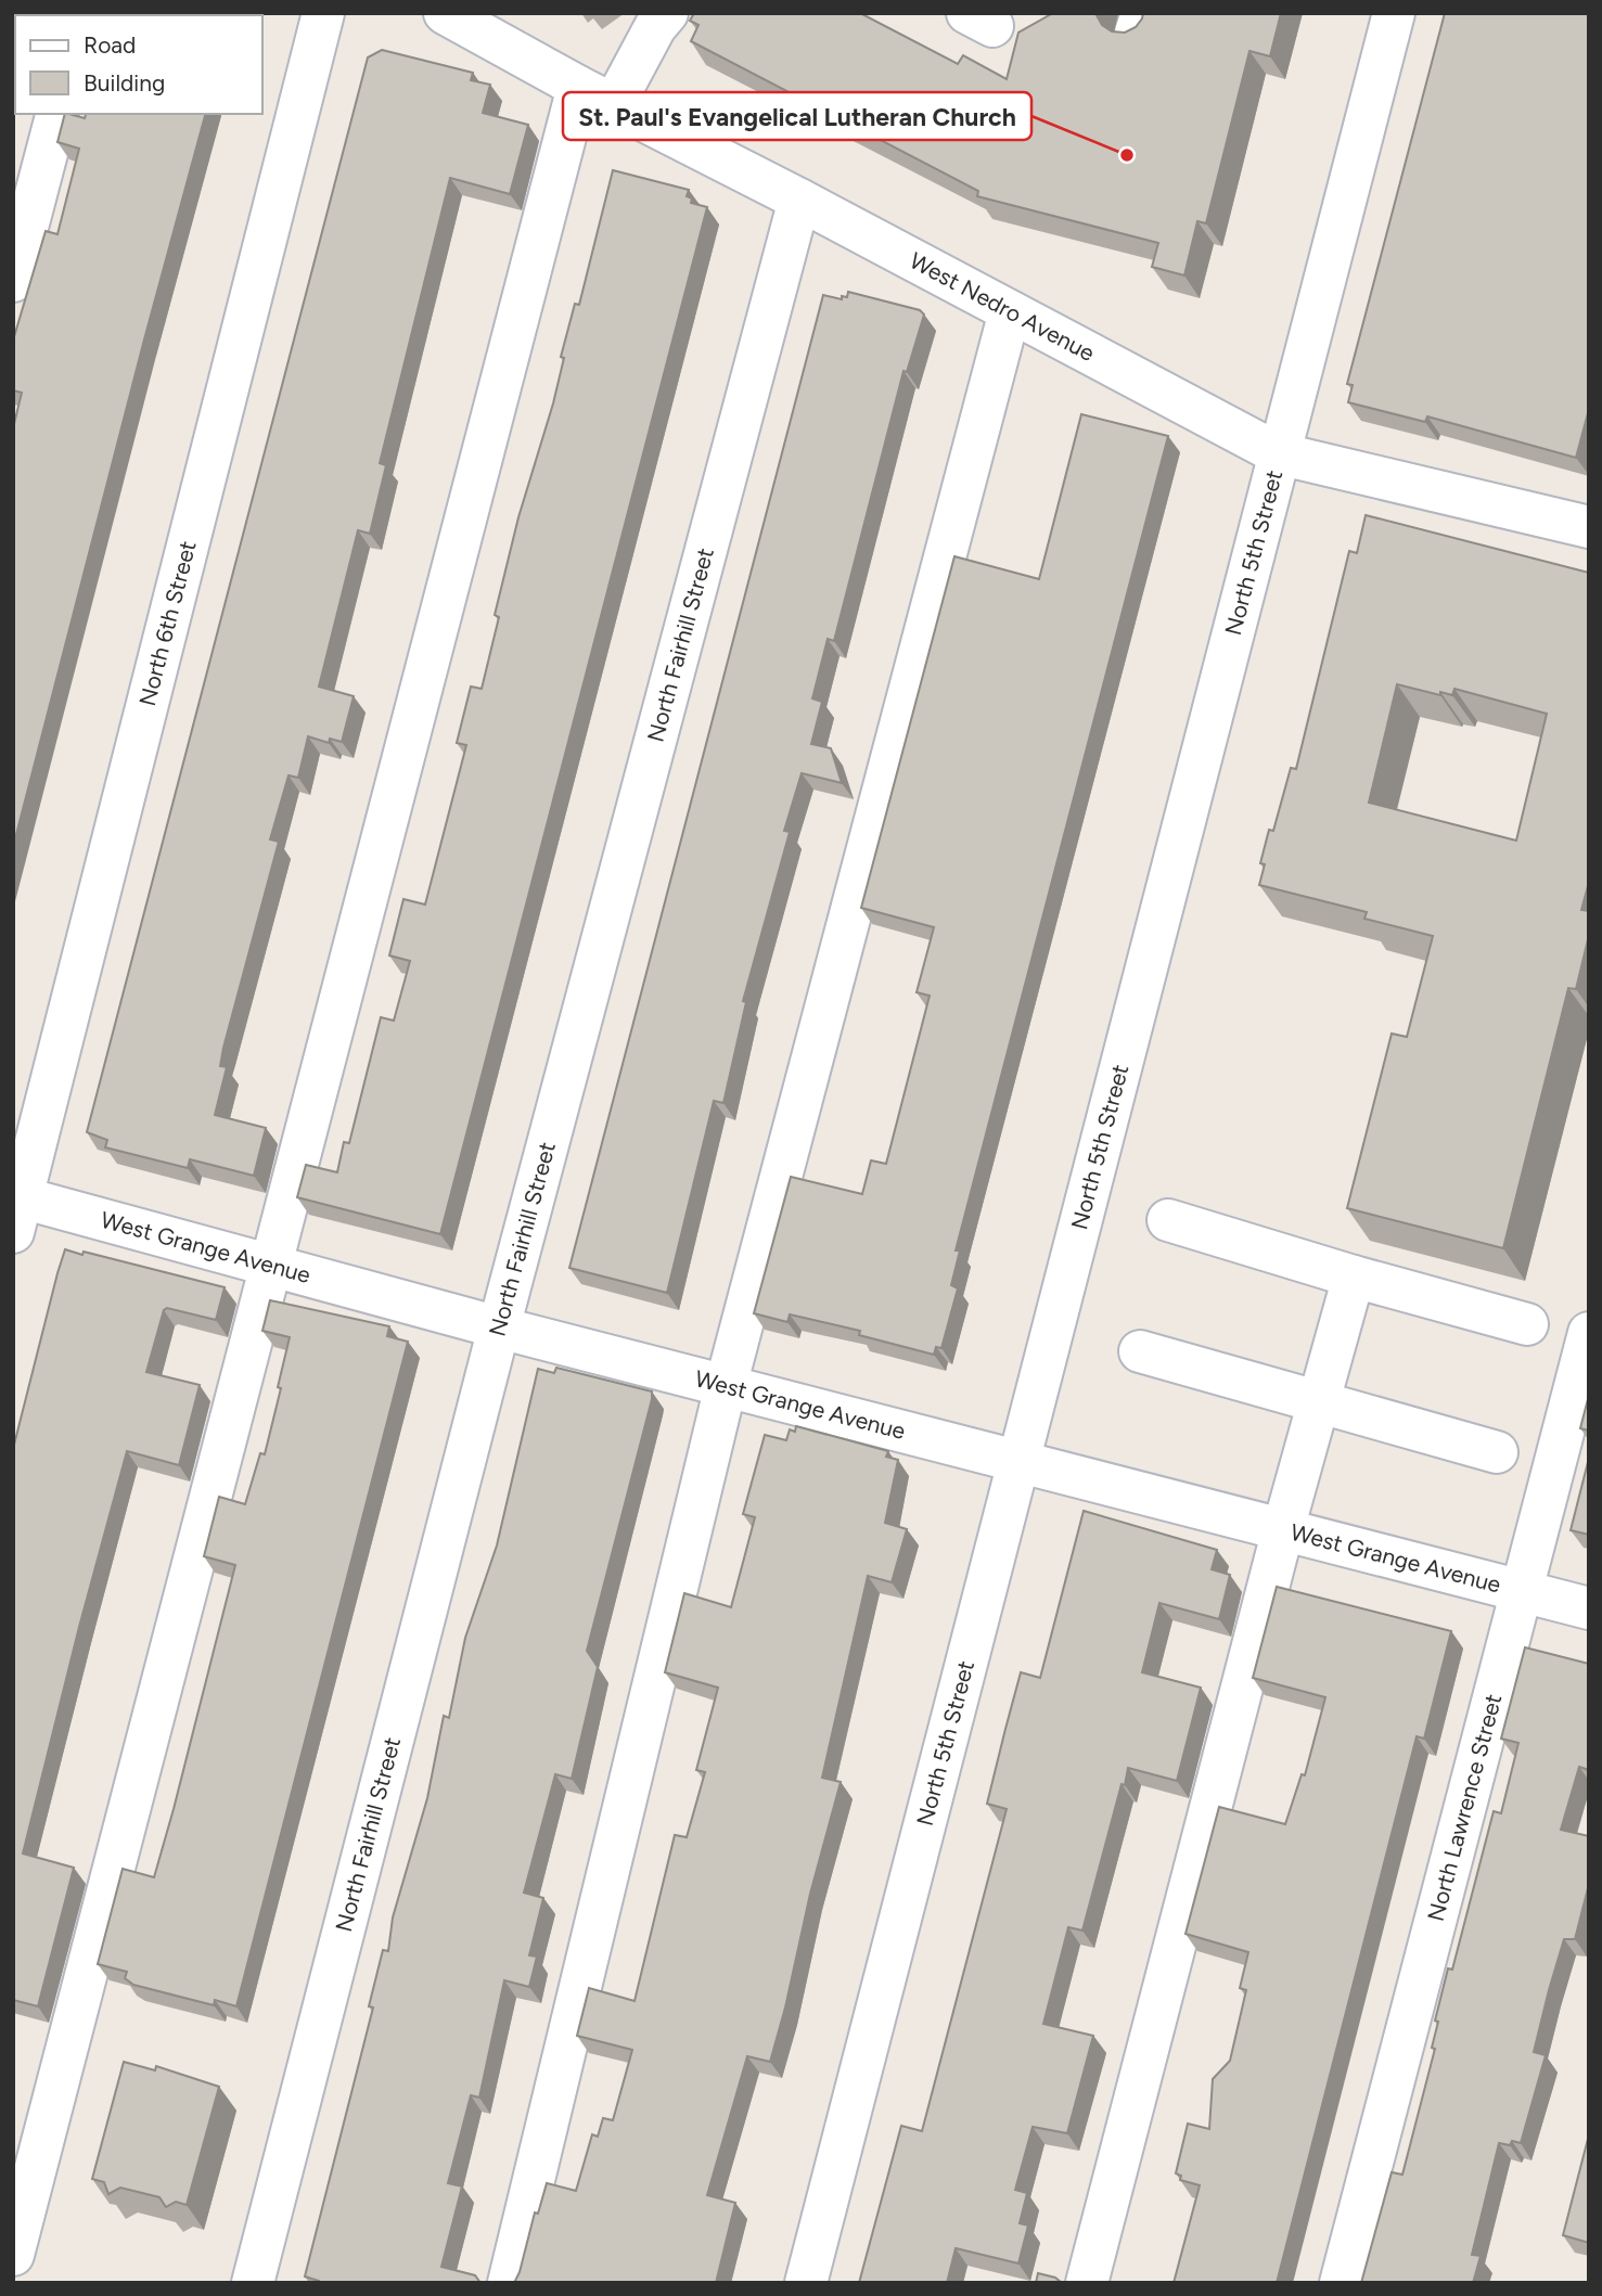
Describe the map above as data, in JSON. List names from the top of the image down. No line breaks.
{"streets":{"street":["West Nedro Avenue","North 5th Street","North 6th Street","North Fairhill Street","West Grange Avenue","North Lawrence Street"]},"crossings":[["West Nedro Avenue","North 5th Street"],["West Nedro Avenue","North Fairhill Street"],["North 5th Street","West Grange Avenue"],["North 6th Street","West Grange Avenue"],["North Fairhill Street","West Grange Avenue"],["West Grange Avenue","North Lawrence Street"]],"places":["St. Paul's Evangelical Lutheran Church"],"legend":["Road","Building"]}
